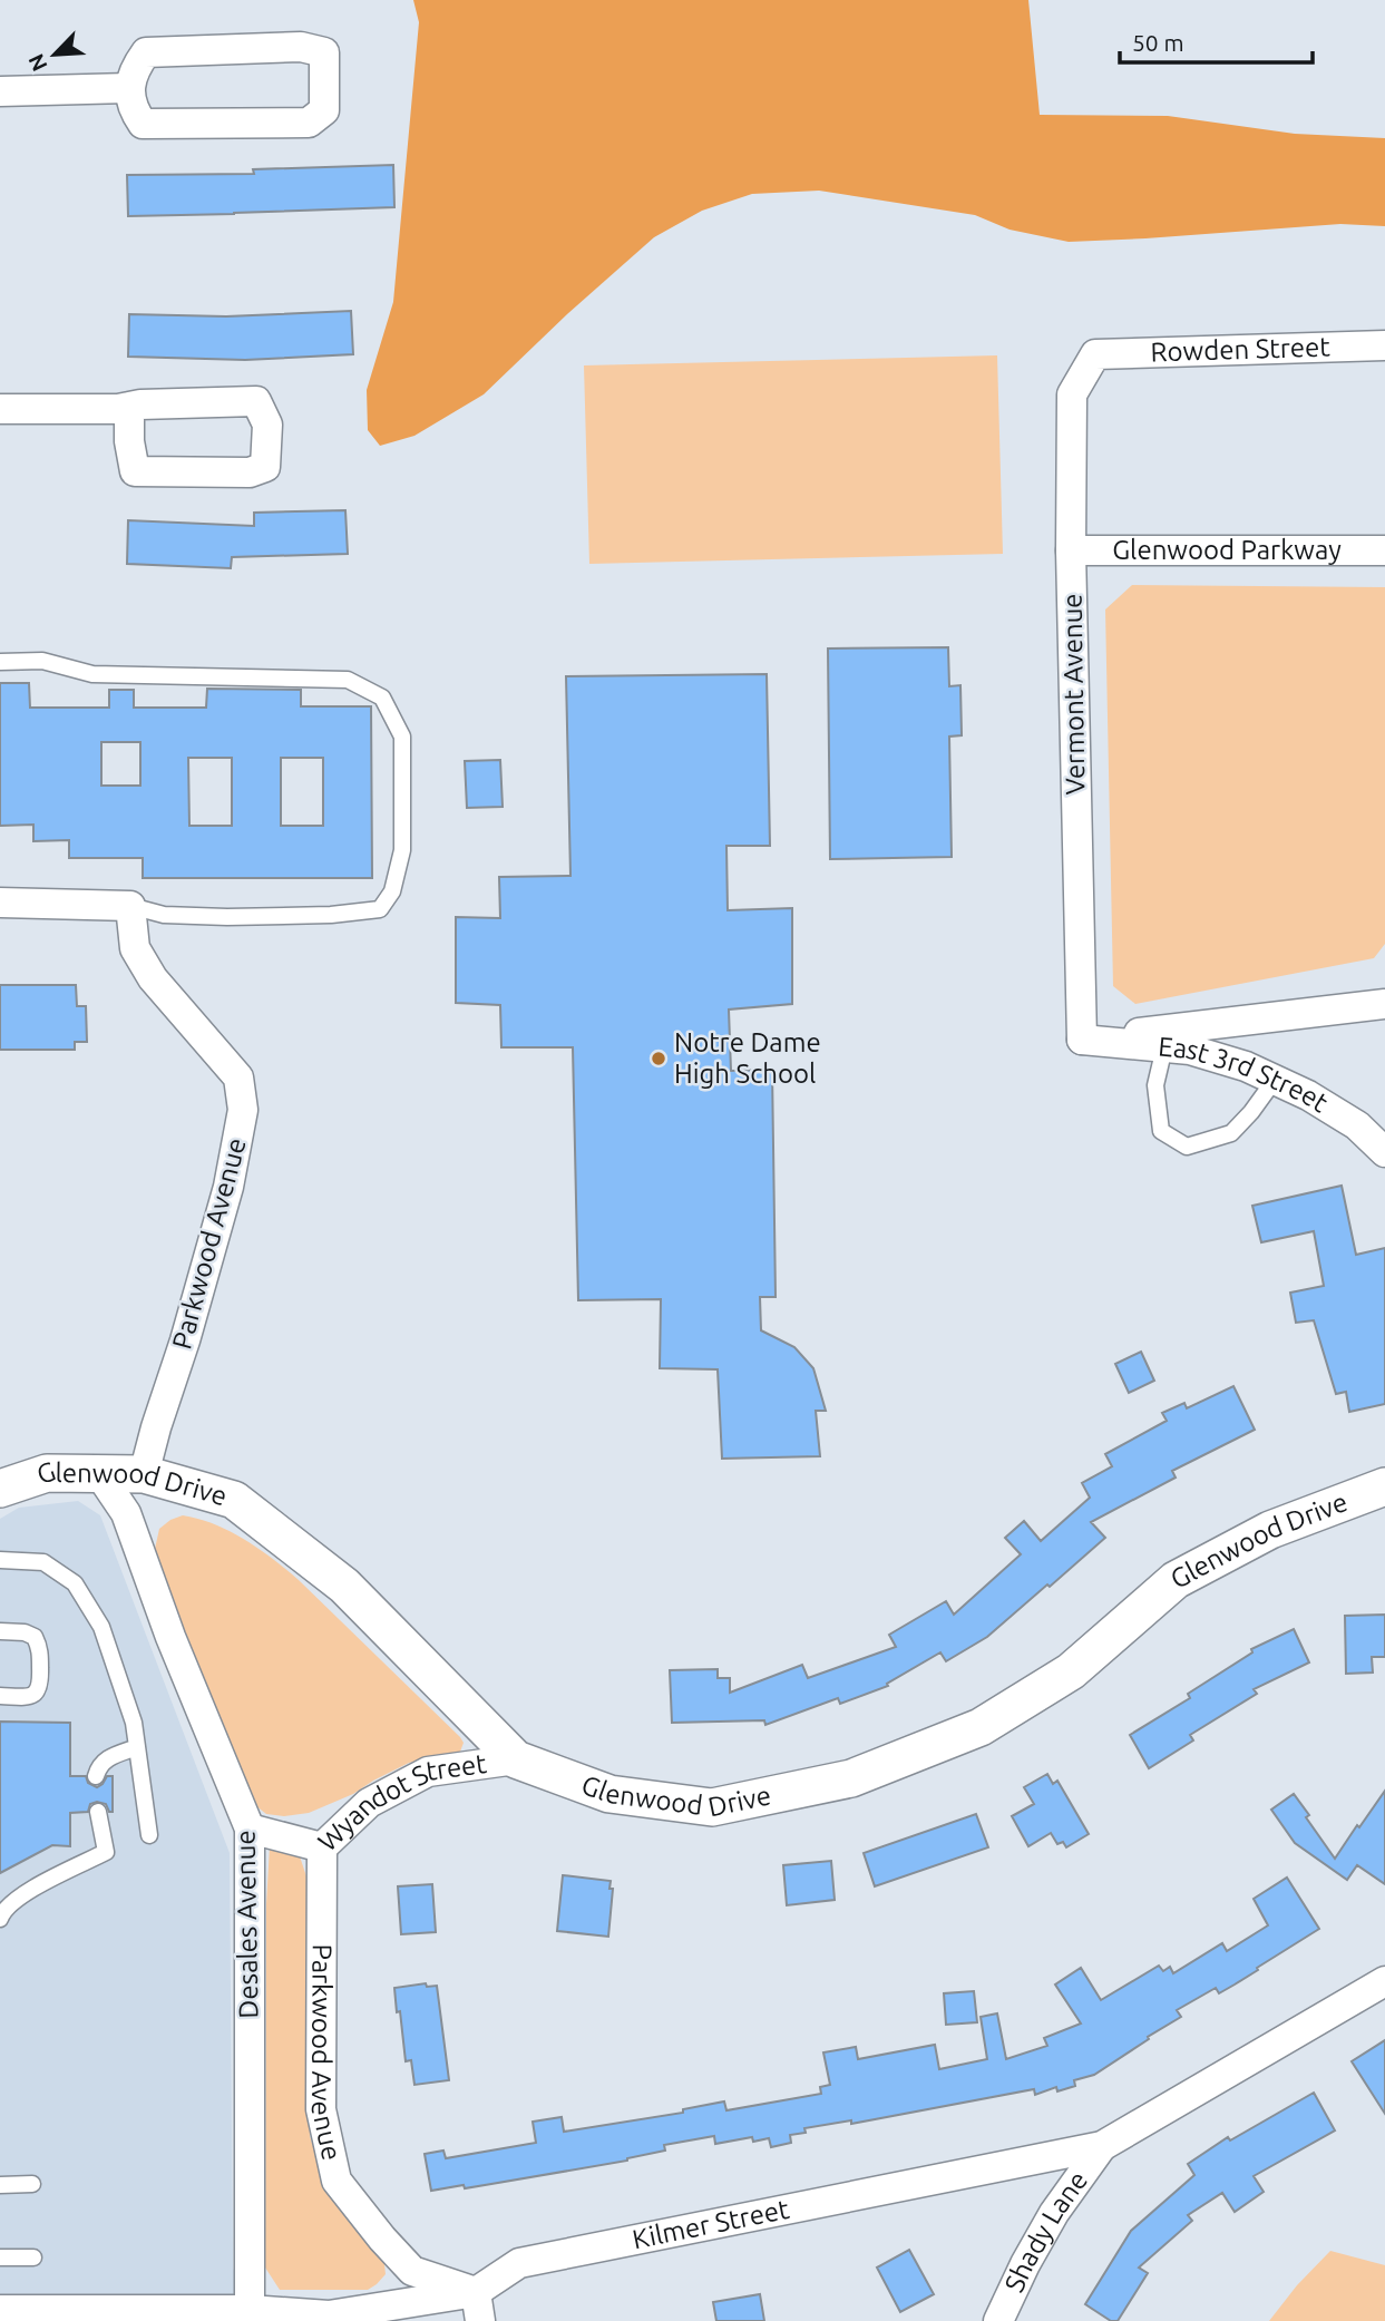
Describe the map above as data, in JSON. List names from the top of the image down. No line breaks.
{"streets":{"street":["Rowden Street","Glenwood Parkway","Vermont Avenue","East 3rd Street","Parkwood Avenue","Glenwood Drive","Wyandot Street","Desales Avenue","Kilmer Street","Shady Lane"]},"crossings":[["Rowden Street","Vermont Avenue"],["Glenwood Parkway","Vermont Avenue"],["Vermont Avenue","East 3rd Street"],["Parkwood Avenue","Glenwood Drive"],["Parkwood Avenue","Wyandot Street"],["Parkwood Avenue","Kilmer Street"],["Glenwood Drive","Wyandot Street"],["Glenwood Drive","Desales Avenue"],["Wyandot Street","Desales Avenue"],["Desales Avenue","Kilmer Street"],["Kilmer Street","Shady Lane"]],"places":["Notre Dame High School"],"scale_bar":"50 m","north":"bottom left"}
